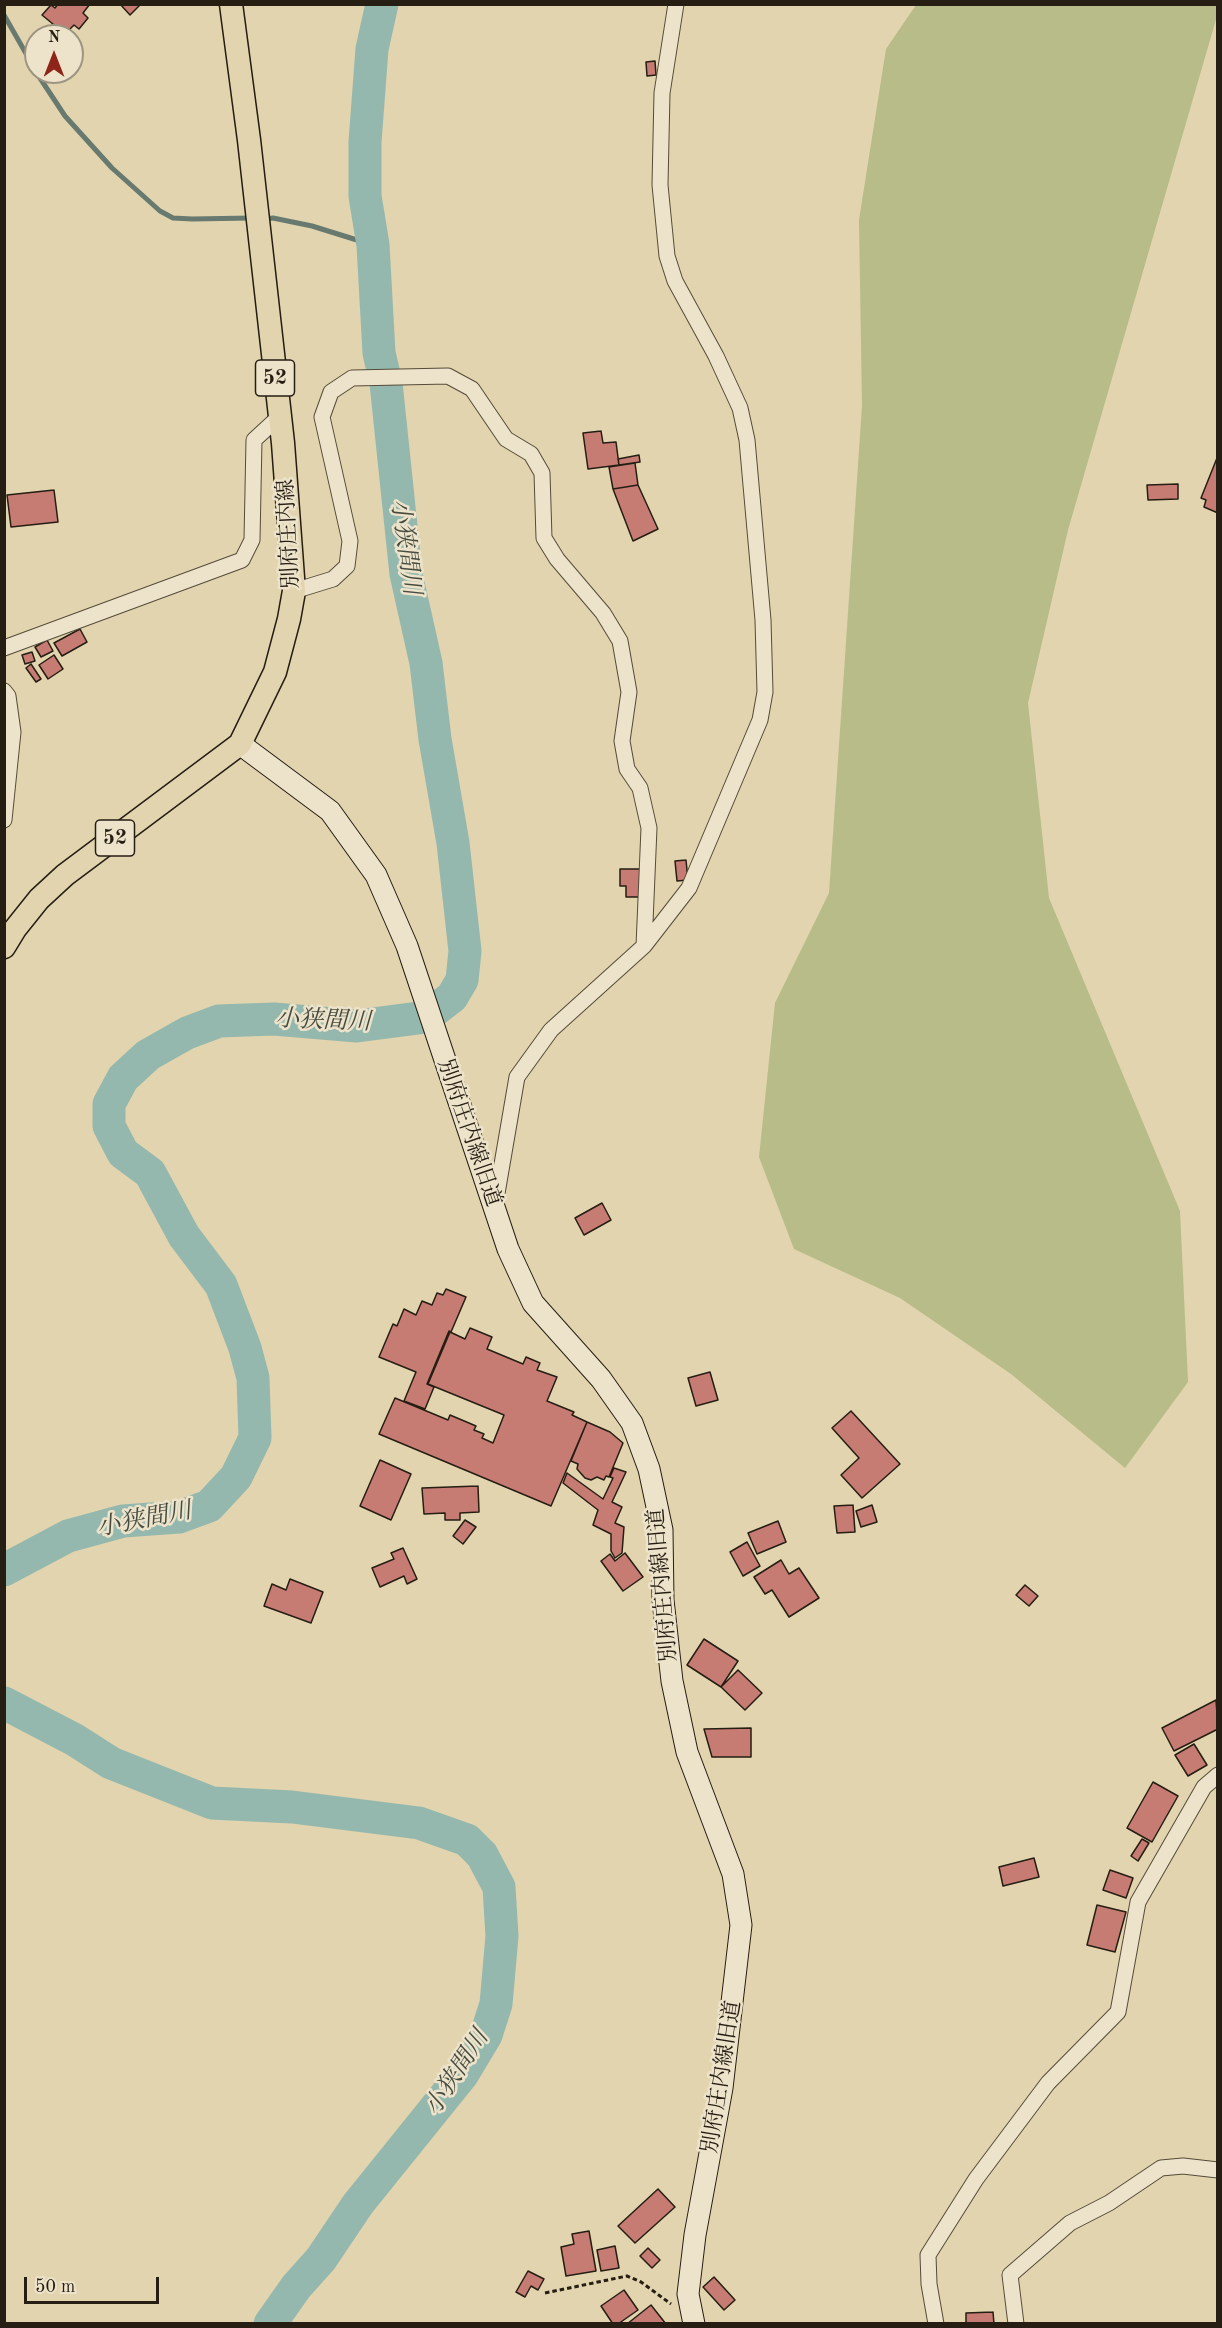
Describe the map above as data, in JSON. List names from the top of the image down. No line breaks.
{"streets":{"main road":["52","別府庄内線"],"street":["別府庄内線旧道"]},"crossings":[["別府庄内線","別府庄内線旧道"]],"water":["小狭間川"],"scale_bar":"50 m","north":"top"}
